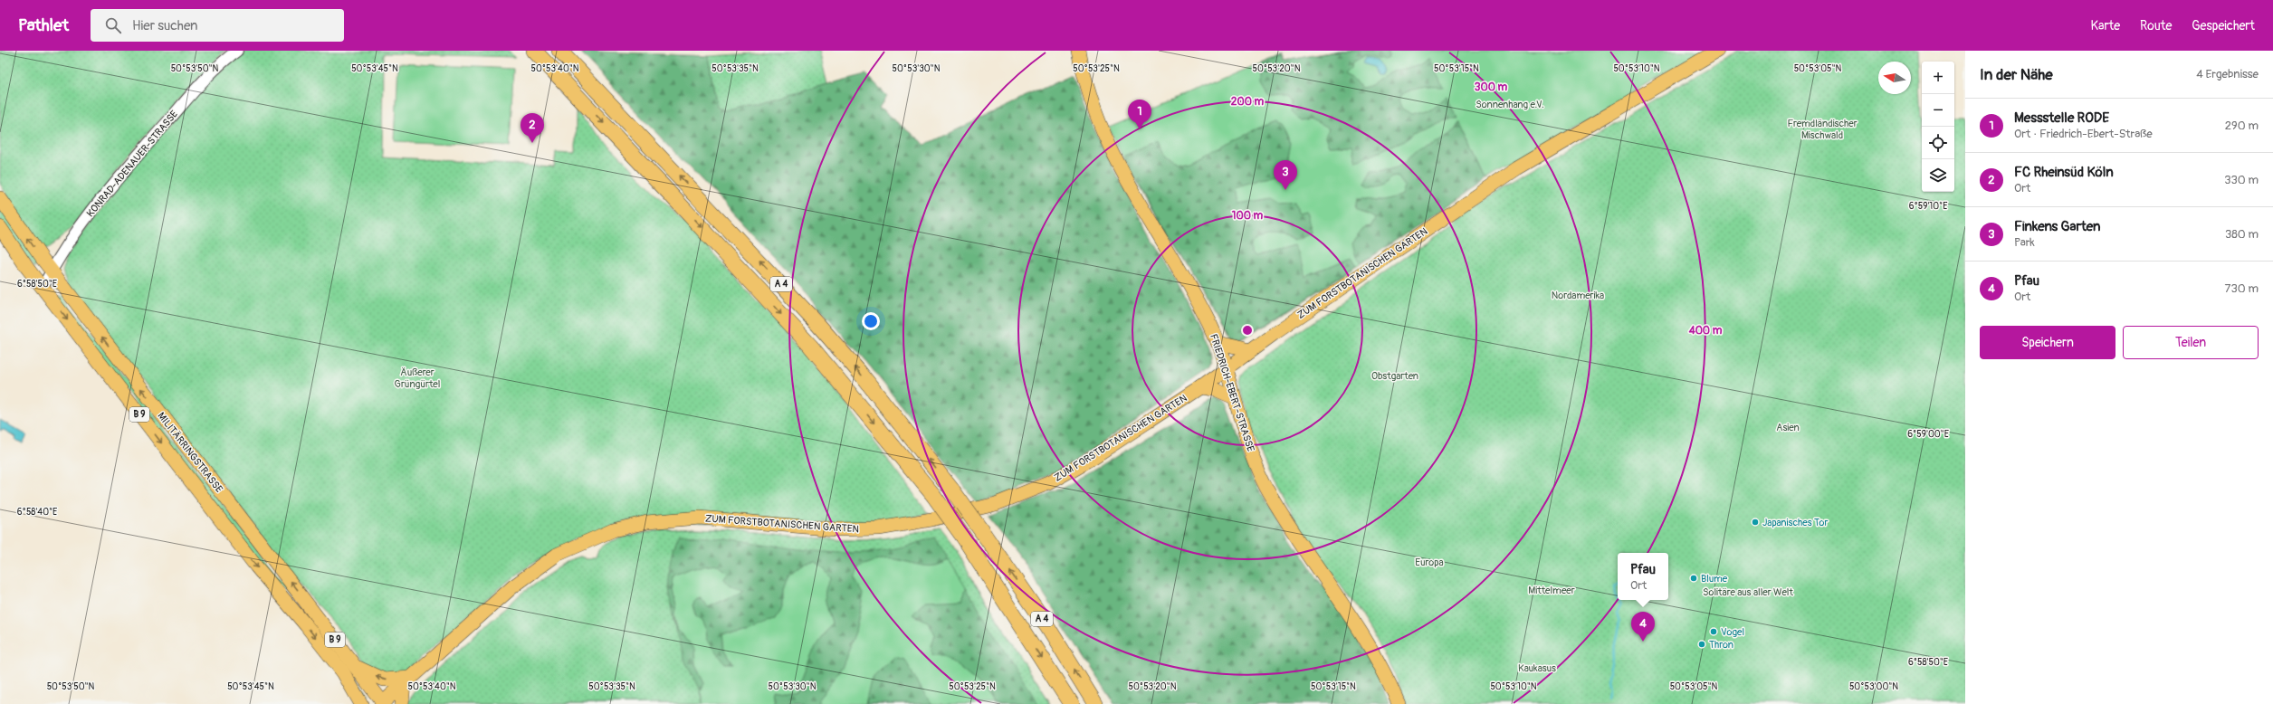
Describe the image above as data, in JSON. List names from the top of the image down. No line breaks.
{"streets":{"highway":["A 4"],"main road":["ZUM FORSTBOTANISCHEN GARTEN","FRIEDRICH-EBERT-STRASSE","B 9","MILITÄRRINGSTRASSE"],"street":["KONRAD-ADENAUER-STRASSE"]},"crossings":[["KONRAD-ADENAUER-STRASSE","MILITÄRRINGSTRASSE"],["ZUM FORSTBOTANISCHEN GARTEN","FRIEDRICH-EBERT-STRASSE"],["ZUM FORSTBOTANISCHEN GARTEN","B 9"],["ZUM FORSTBOTANISCHEN GARTEN","MILITÄRRINGSTRASSE"],["B 9","MILITÄRRINGSTRASSE"]],"parks":["Sonnenhang e.V.","Fremdländischer Mischwald","Nordamerika","Äußerer Grüngürtel","Obstgarten","Asien","Europa","Mittelmeer","Solitäre aus aller Welt","Kaukasus"],"places":["Japanisches Tor","Blume","Vogel","Thron"],"north":"left","page":{"header":"Pathlet","search":"Hier suchen","nav":["Karte","Route","Gespeichert"],"heading":["In der Nähe","4 Ergebnisse"],"map_buttons":["+","−"],"list":[{"mark":"1","name":"Messstelle RODE","note":"Ort · Friedrich-Ebert-Straße","value":"290 m"},{"mark":"2","name":"FC Rheinsüd Köln","note":"Ort","value":"330 m"},{"mark":"3","name":"Finkens Garten","note":"Park","value":"380 m"},{"mark":"4","name":"Pfau","note":"Ort","value":"730 m"}],"pins":["1","2","3","4"],"buttons":["Speichern","Teilen"],"popup":["Pfau","Ort"]},"coordinates":["50°53'50\"N","50°53'45\"N","50°53'40\"N","50°53'35\"N","50°53'30\"N","50°53'25\"N","50°53'20\"N","50°53'15\"N","50°53'10\"N","50°53'05\"N","6°59'10\"E","6°58'50\"E","6°59'00\"E","6°58'40\"E","50°53'00\"N"],"rings":["300 m","200 m","100 m","400 m"]}
